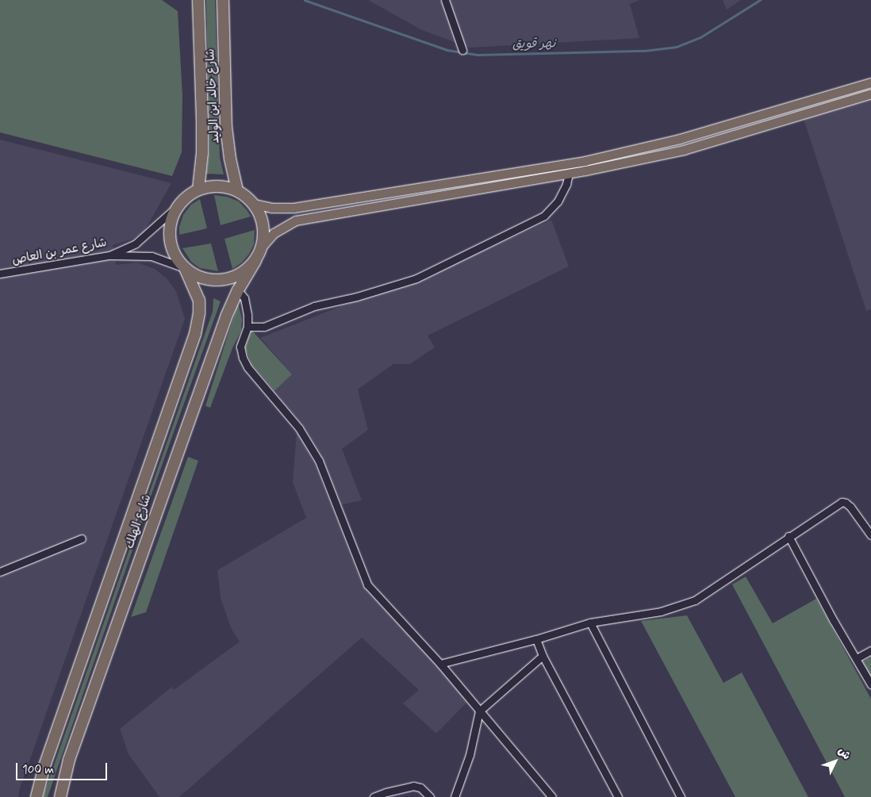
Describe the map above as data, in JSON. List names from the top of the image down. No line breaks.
{"streets":{"highway":["شارع خالد ابن الوليد","شارع الهلك"],"street":["شارع عمر بن العاص"]},"crossings":[["شارع خالد ابن الوليد","شارع عمر بن العاص"],["شارع خالد ابن الوليد","شارع الهلك"],["شارع عمر بن العاص","شارع الهلك"]],"water":["نهر قويق"],"scale_bar":"100 m","north":"top right"}
